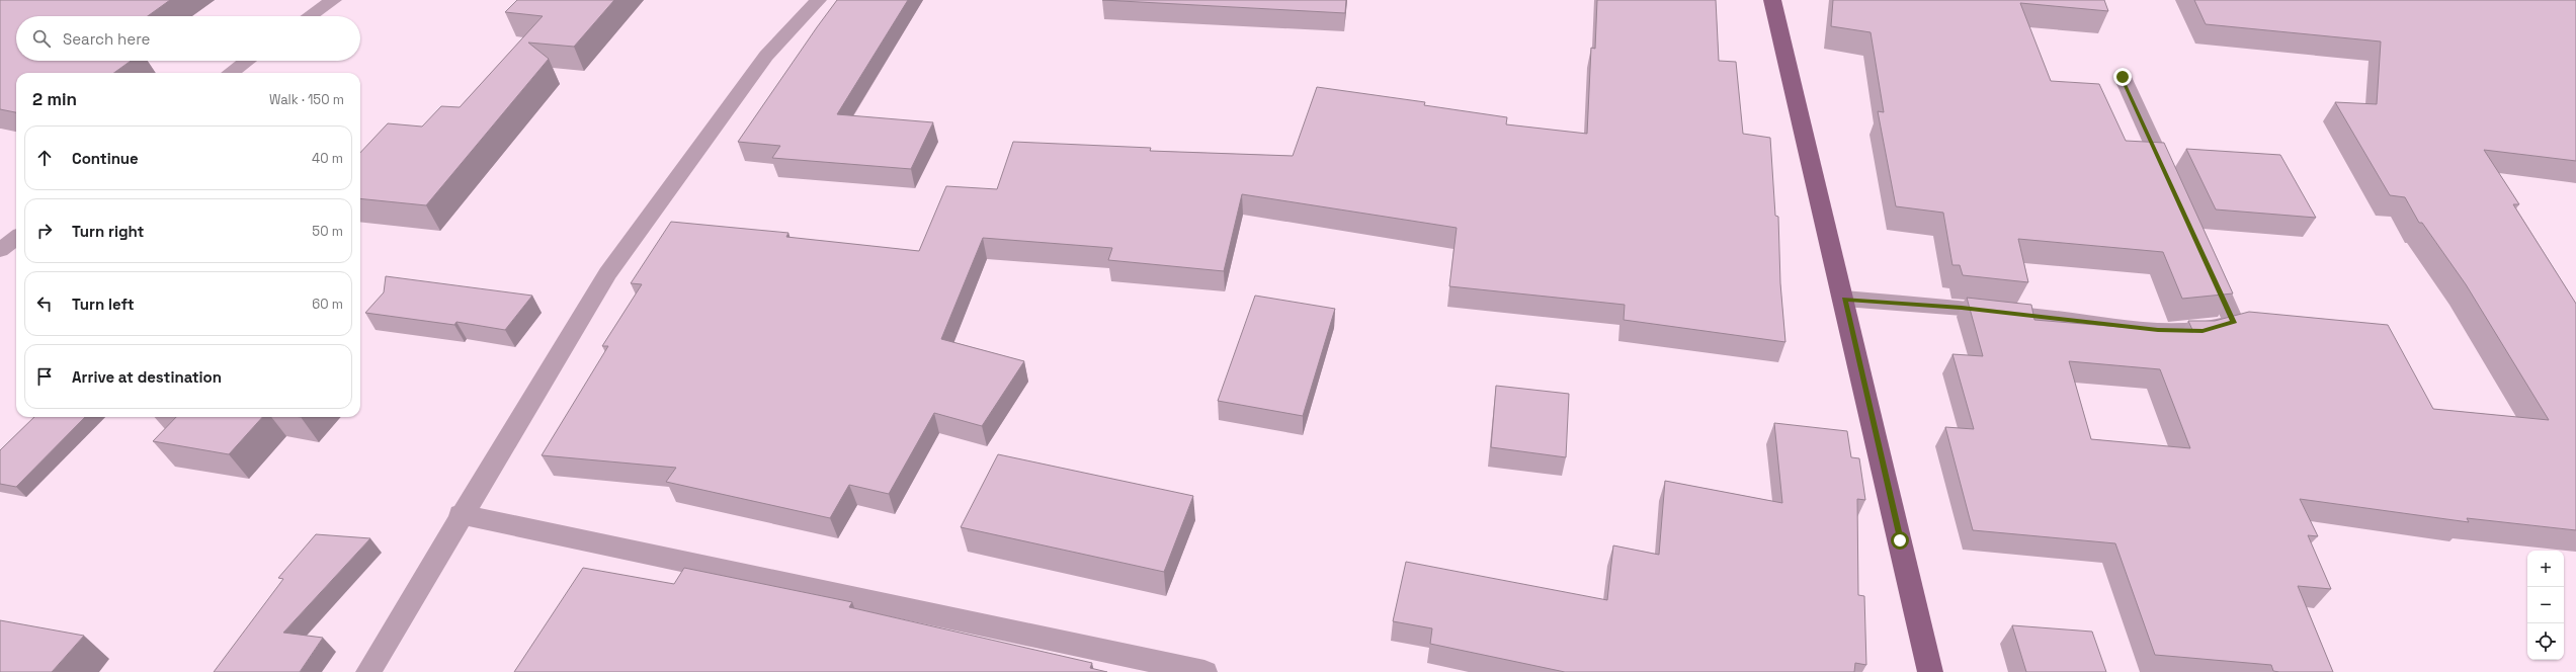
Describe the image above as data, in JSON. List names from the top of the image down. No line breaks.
{"page":{"search":"Search here","heading":["2 min","Walk · 150 m"],"list":[["Continue","40 m"],["Turn right","50 m"],["Turn left","60 m"],"Arrive at destination"],"map_buttons":["+","−"]}}
